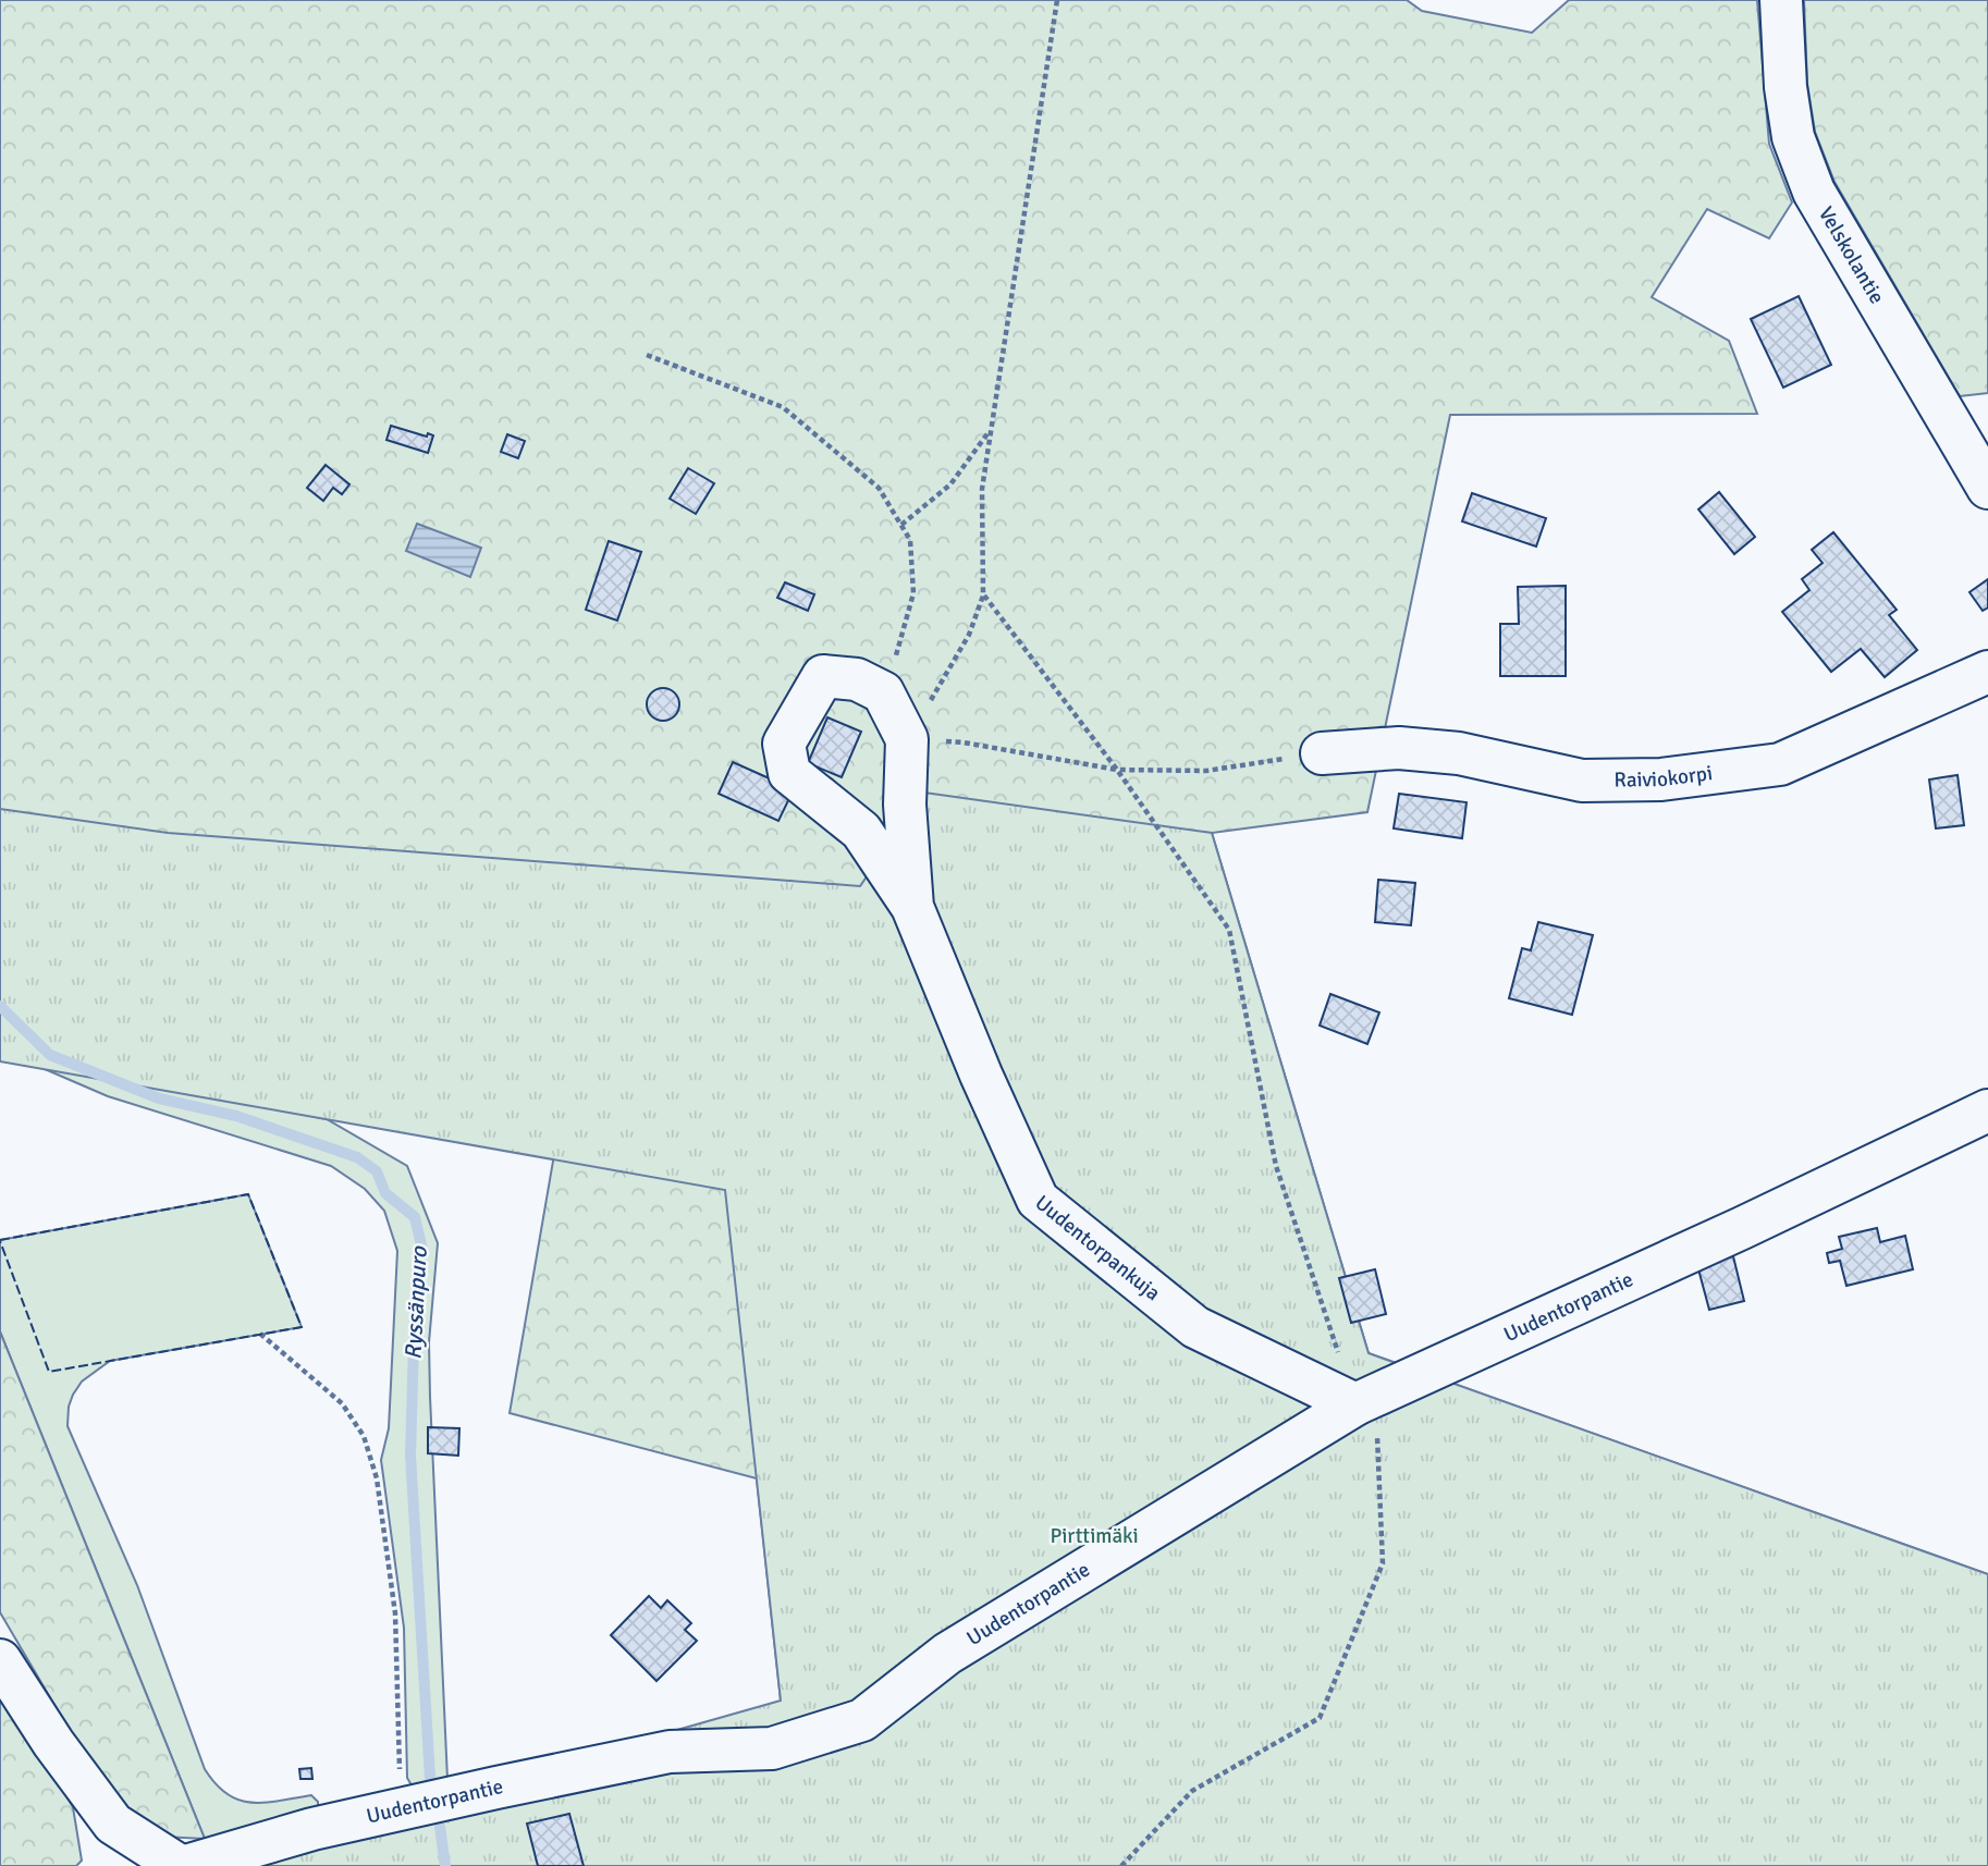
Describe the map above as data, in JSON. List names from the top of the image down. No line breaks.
{"streets":{"street":["Velskolantie","Raiviokorpi","Uudentorpankuja","Uudentorpantie"]},"crossings":[["Uudentorpankuja","Uudentorpantie"]],"water":["Ryssänpuro"],"parks":["Pirttimäki"]}
